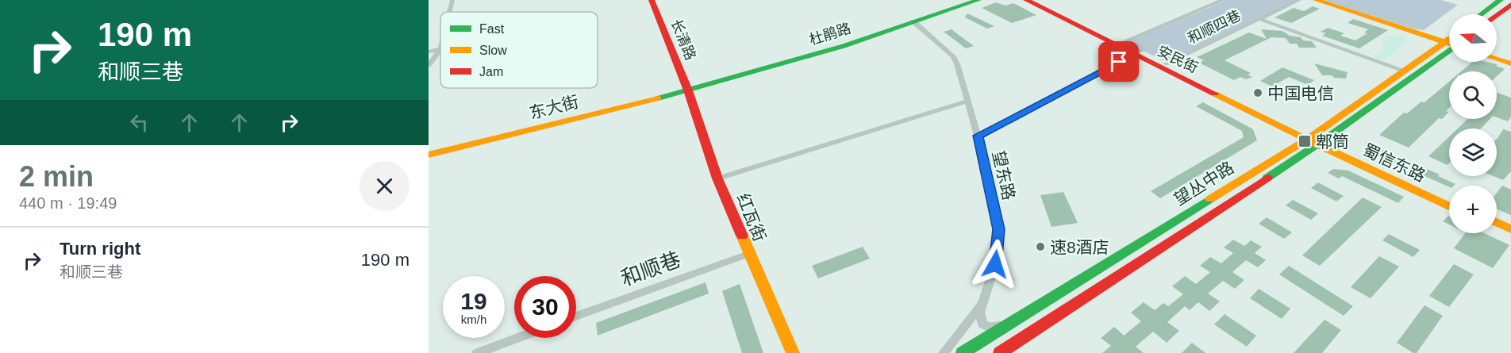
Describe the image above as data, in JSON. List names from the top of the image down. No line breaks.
{"streets":{"main road":["杜鹃路","长清路","安民街","东大街","蜀信东路","望丛中路","红瓦街"],"street":["和顺四巷","望东路","和顺巷"]},"crossings":[["和顺四巷","安民街"],["杜鹃路","长清路"],["杜鹃路","东大街"],["杜鹃路","望东路"],["杜鹃路","红瓦街"],["长清路","东大街"],["长清路","红瓦街"],["安民街","蜀信东路"],["安民街","望丛中路"],["东大街","红瓦街"],["蜀信东路","望丛中路"],["望东路","望丛中路"],["红瓦街","和顺巷"]],"places":{"other":["中国电信","速8酒店"],"transit":["郫筒"]},"legend":["Fast","Slow","Jam"],"north":"left","page":{"turn":["190 m","和顺三巷"],"map_buttons":"+","heading":["2 min","440 m · 19:49"],"list":[{"name":"Turn right","note":"和顺三巷","value":"190 m"}],"speed":"19 km/h","limit":"30"}}
